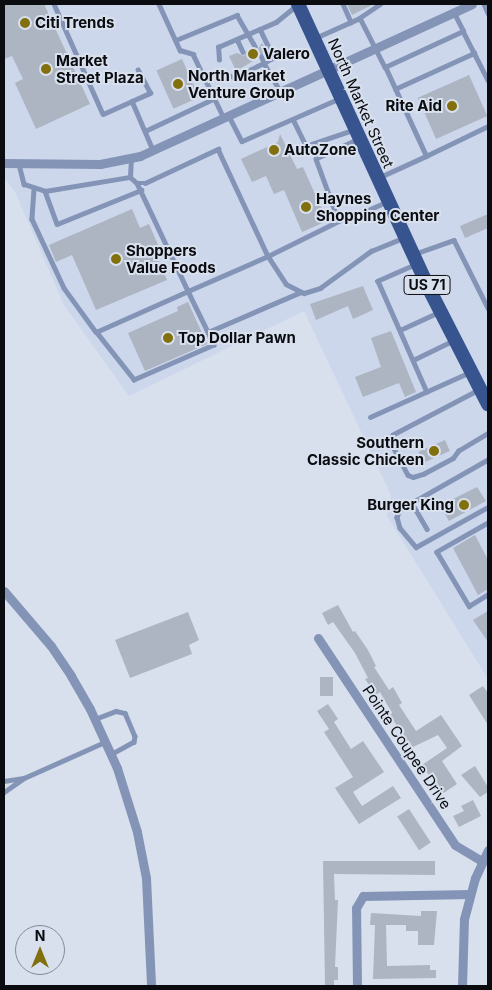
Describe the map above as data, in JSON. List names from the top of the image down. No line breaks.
{"streets":{"main road":["North Market Street","US 71"],"street":["Pointe Coupee Drive"]},"places":["Citi Trends","Valero","Market Street Plaza","North Market Venture Group","Rite Aid","AutoZone","Haynes Shopping Center","Shoppers Value Foods","Top Dollar Pawn","Southern Classic Chicken","Burger King"],"north":"top"}
